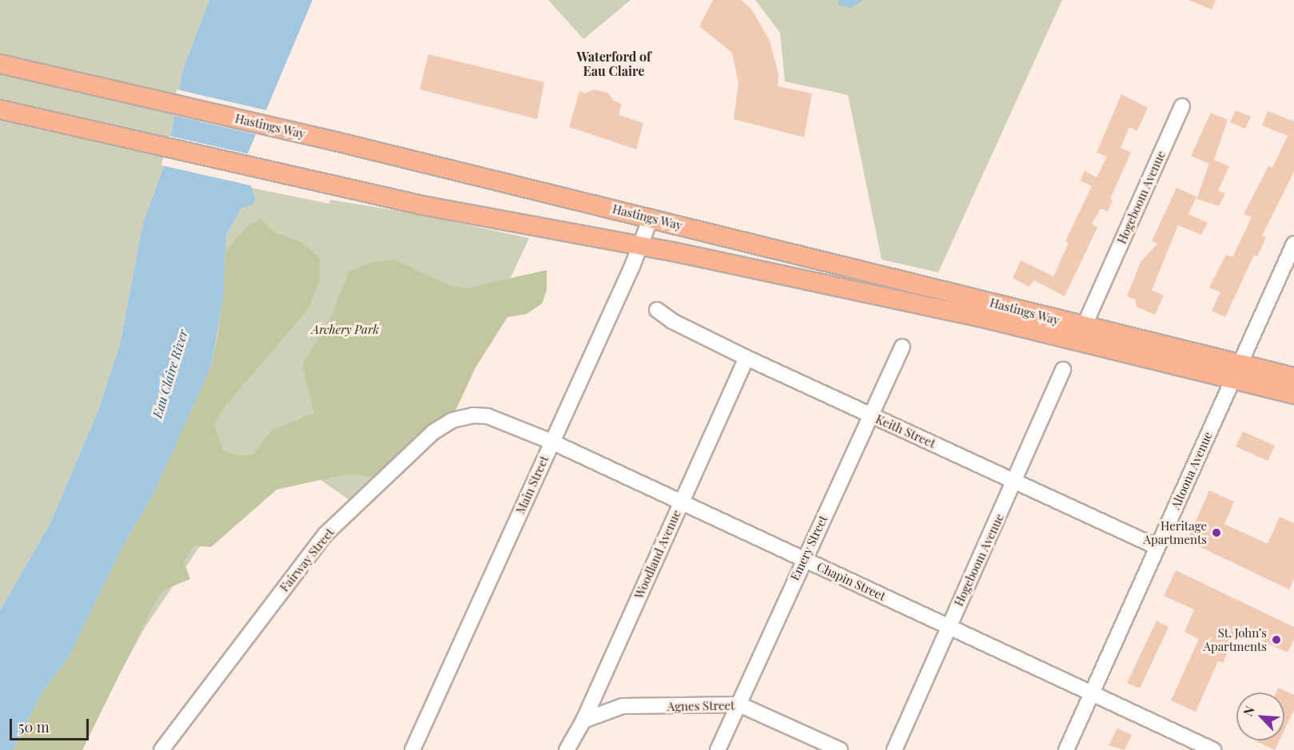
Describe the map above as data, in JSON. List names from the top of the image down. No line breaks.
{"streets":{"main road":["Hastings Way"],"street":["Hogeboom Avenue","Keith Street","Altoona Avenue","Main Street","Emery Street","Woodland Avenue","Fairway Street","Chapin Street","Agnes Street"]},"crossings":[["Hastings Way","Hogeboom Avenue"],["Hastings Way","Altoona Avenue"],["Hastings Way","Main Street"],["Hogeboom Avenue","Keith Street"],["Hogeboom Avenue","Chapin Street"],["Keith Street","Altoona Avenue"],["Keith Street","Emery Street"],["Keith Street","Woodland Avenue"],["Altoona Avenue","Chapin Street"],["Main Street","Chapin Street"],["Emery Street","Chapin Street"],["Emery Street","Agnes Street"],["Woodland Avenue","Chapin Street"],["Woodland Avenue","Agnes Street"],["Fairway Street","Chapin Street"]],"districts":["Waterford of Eau Claire"],"water":["Eau Claire River"],"parks":["Archery Park"],"places":["Heritage Apartments","St. John’s Apartments"],"scale_bar":"50 m","north":"top left"}
